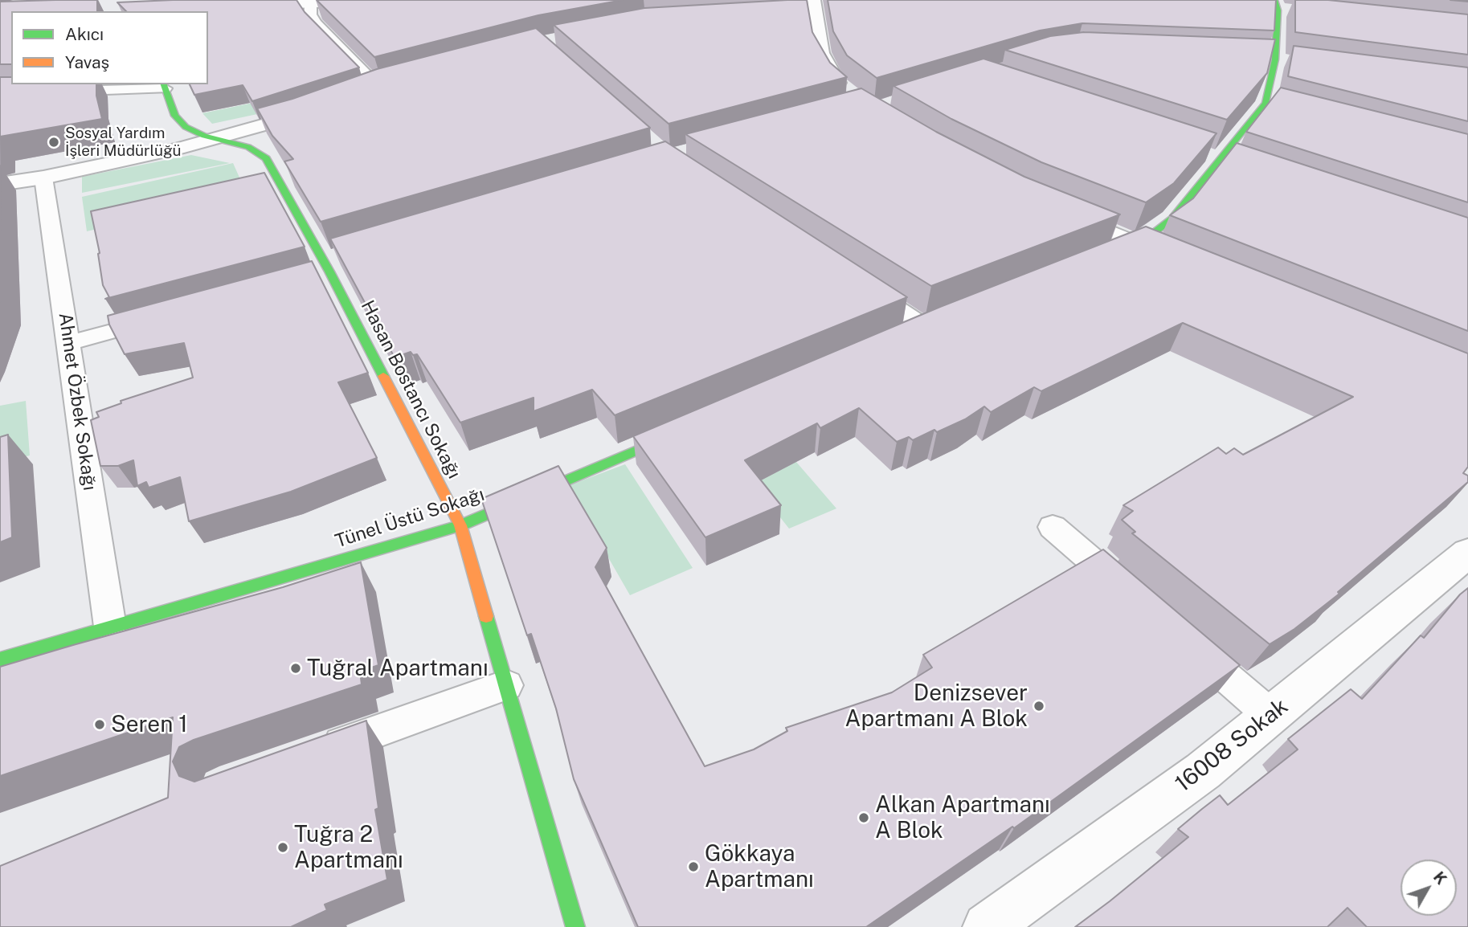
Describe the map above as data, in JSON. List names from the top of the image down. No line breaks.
{"streets":{"street":["Hasan Bostancı Sokağı","Tünel Üstü Sokağı","16008 Sokak"],"lane":["Ahmet Özbek Sokağı"]},"crossings":[["Hasan Bostancı Sokağı","Tünel Üstü Sokağı"],["Ahmet Özbek Sokağı","Tünel Üstü Sokağı"]],"places":["Sosyal Yardım İşleri Müdürlüğü","Tuğral Apartmanı","Denizsever Apartmanı A Blok","Seren 1","Alkan Apartmanı A Blok","Tuğra 2 Apartmanı","Gökkaya Apartmanı"],"legend":["Akıcı","Yavaş"],"north":"top right"}
